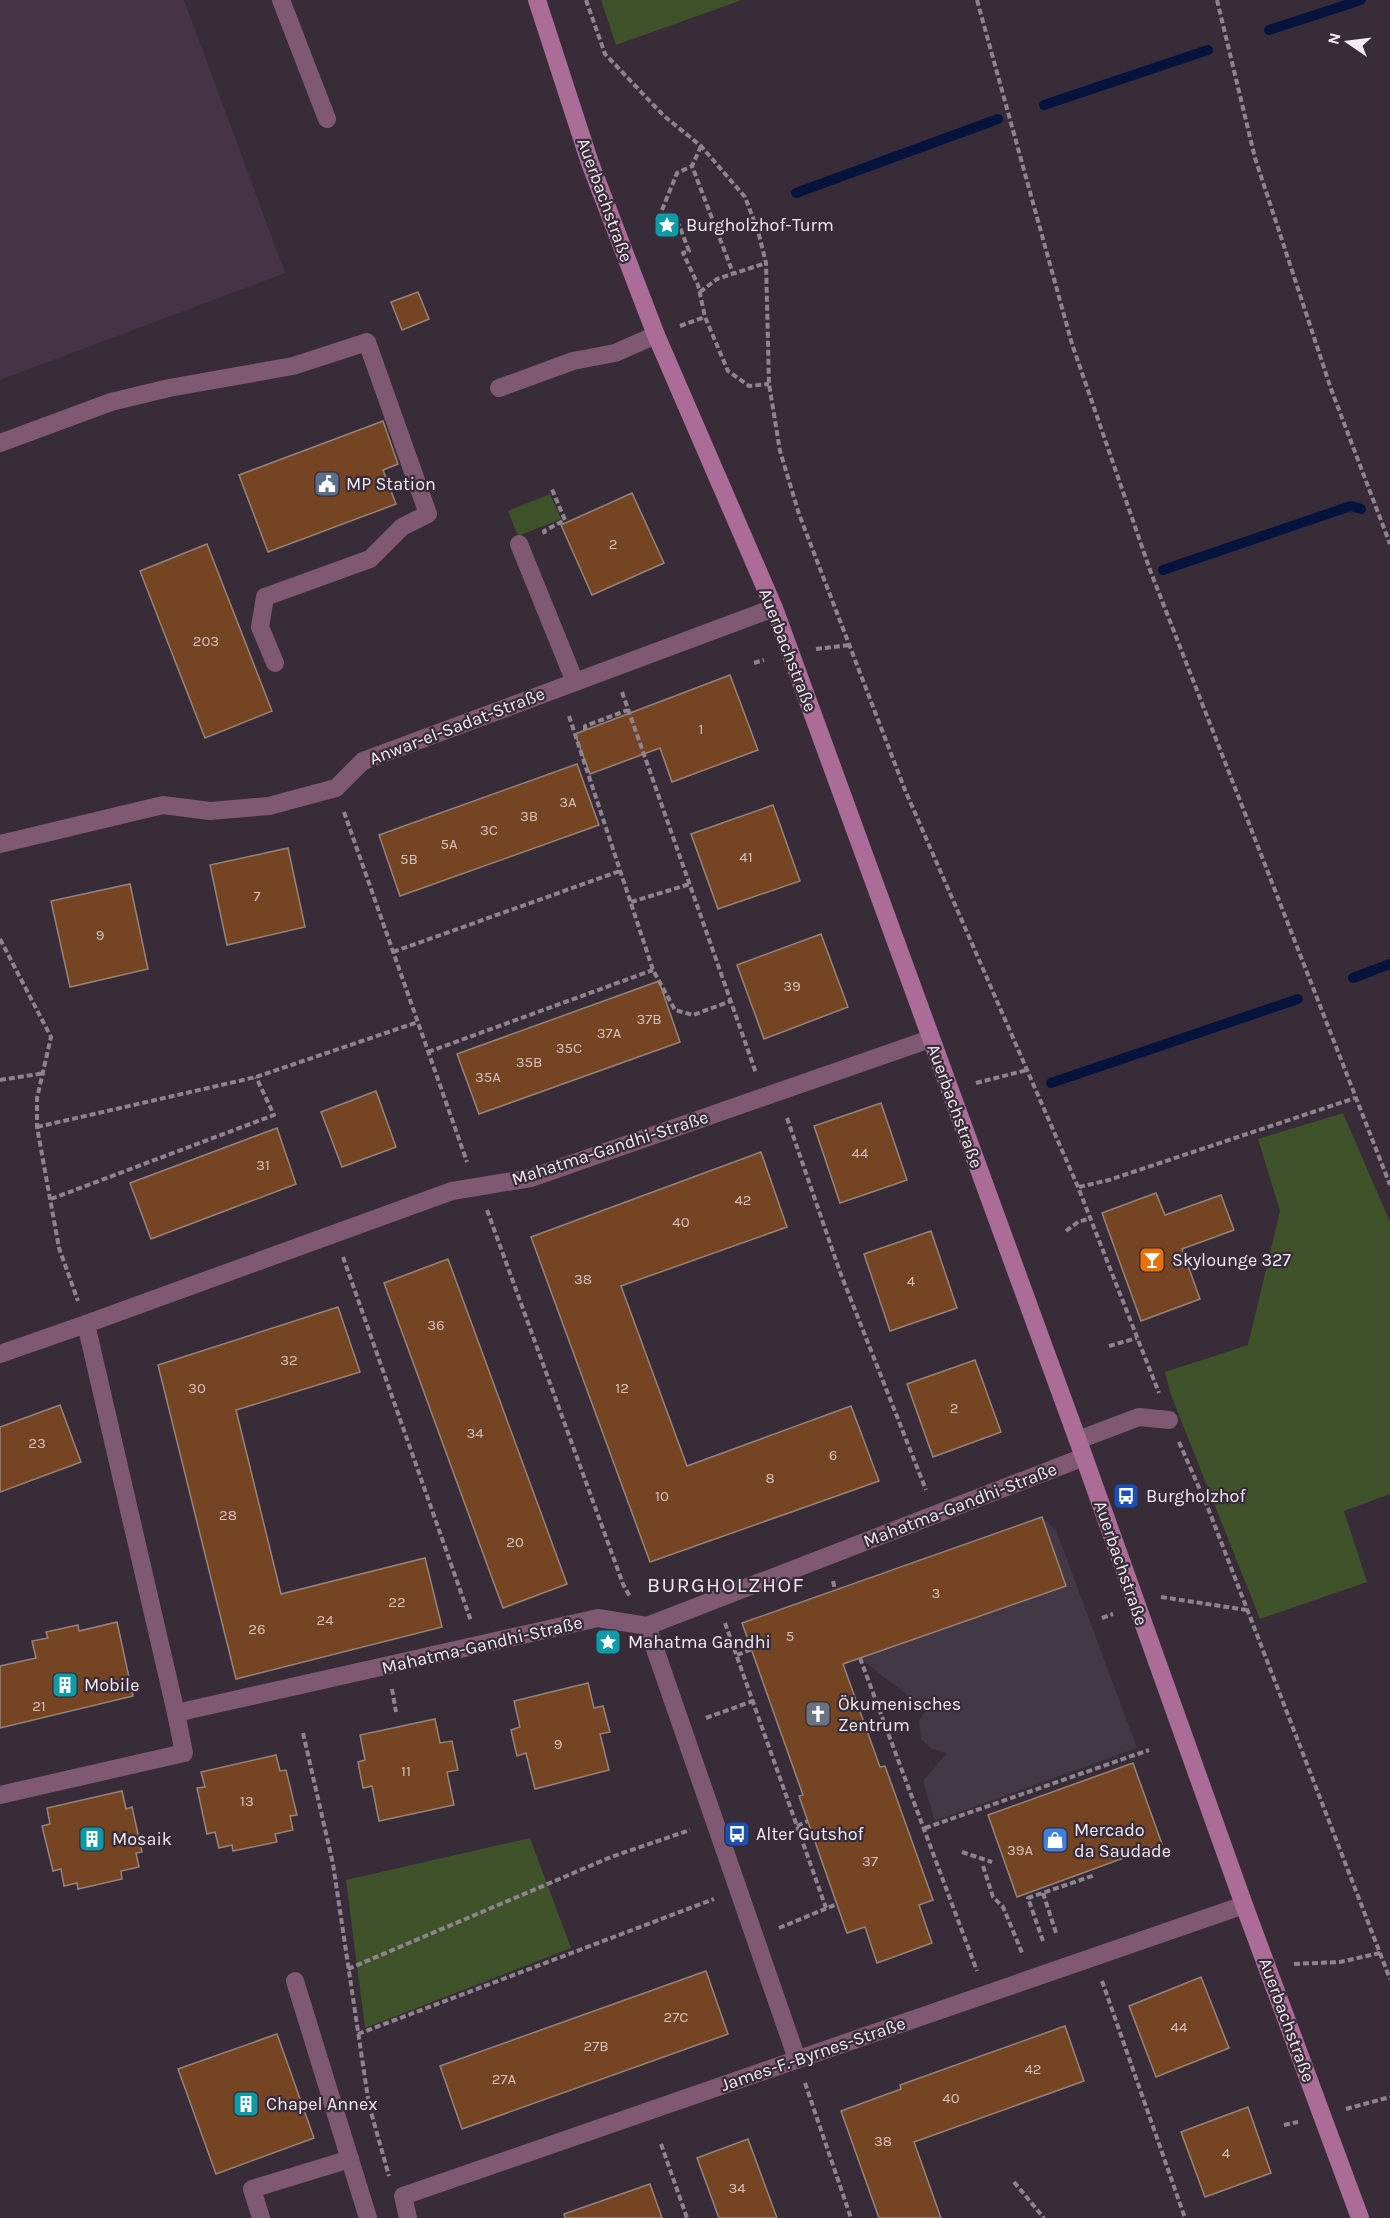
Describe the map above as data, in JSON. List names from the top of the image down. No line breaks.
{"streets":{"main road":["Auerbachstraße"],"street":["Anwar-el-Sadat-Straße","Mahatma-Gandhi-Straße","James-F.-Byrnes-Straße"]},"crossings":[["Auerbachstraße","Anwar-el-Sadat-Straße"],["Auerbachstraße","Mahatma-Gandhi-Straße"],["Auerbachstraße","James-F.-Byrnes-Straße"]],"districts":["BURGHOLZHOF"],"places":{"place":["Burgholzhof-Turm","Mahatma Gandhi"],"public building":["MP Station"],"bar":["Skylounge 327"],"bus stop":["Burgholzhof","Alter Gutshof"],"building":["Mobile","Mosaik","Chapel Annex"],"church":["Ökumenisches Zentrum"],"shop":["Mercado da Saudade"]},"house_numbers":["2","203","1","3A","3B","3C","5A","41","5B","7","9","39","37B","37A","35C","35B","35A","44","31","42","40","38","4","36","32","30","12","2","34","23","6","8","10","28","20","3","22","24","26","5","21","9","11","13","39A","37","27C","44","27B","42","27A","40","38","4","34"],"north":"left"}
